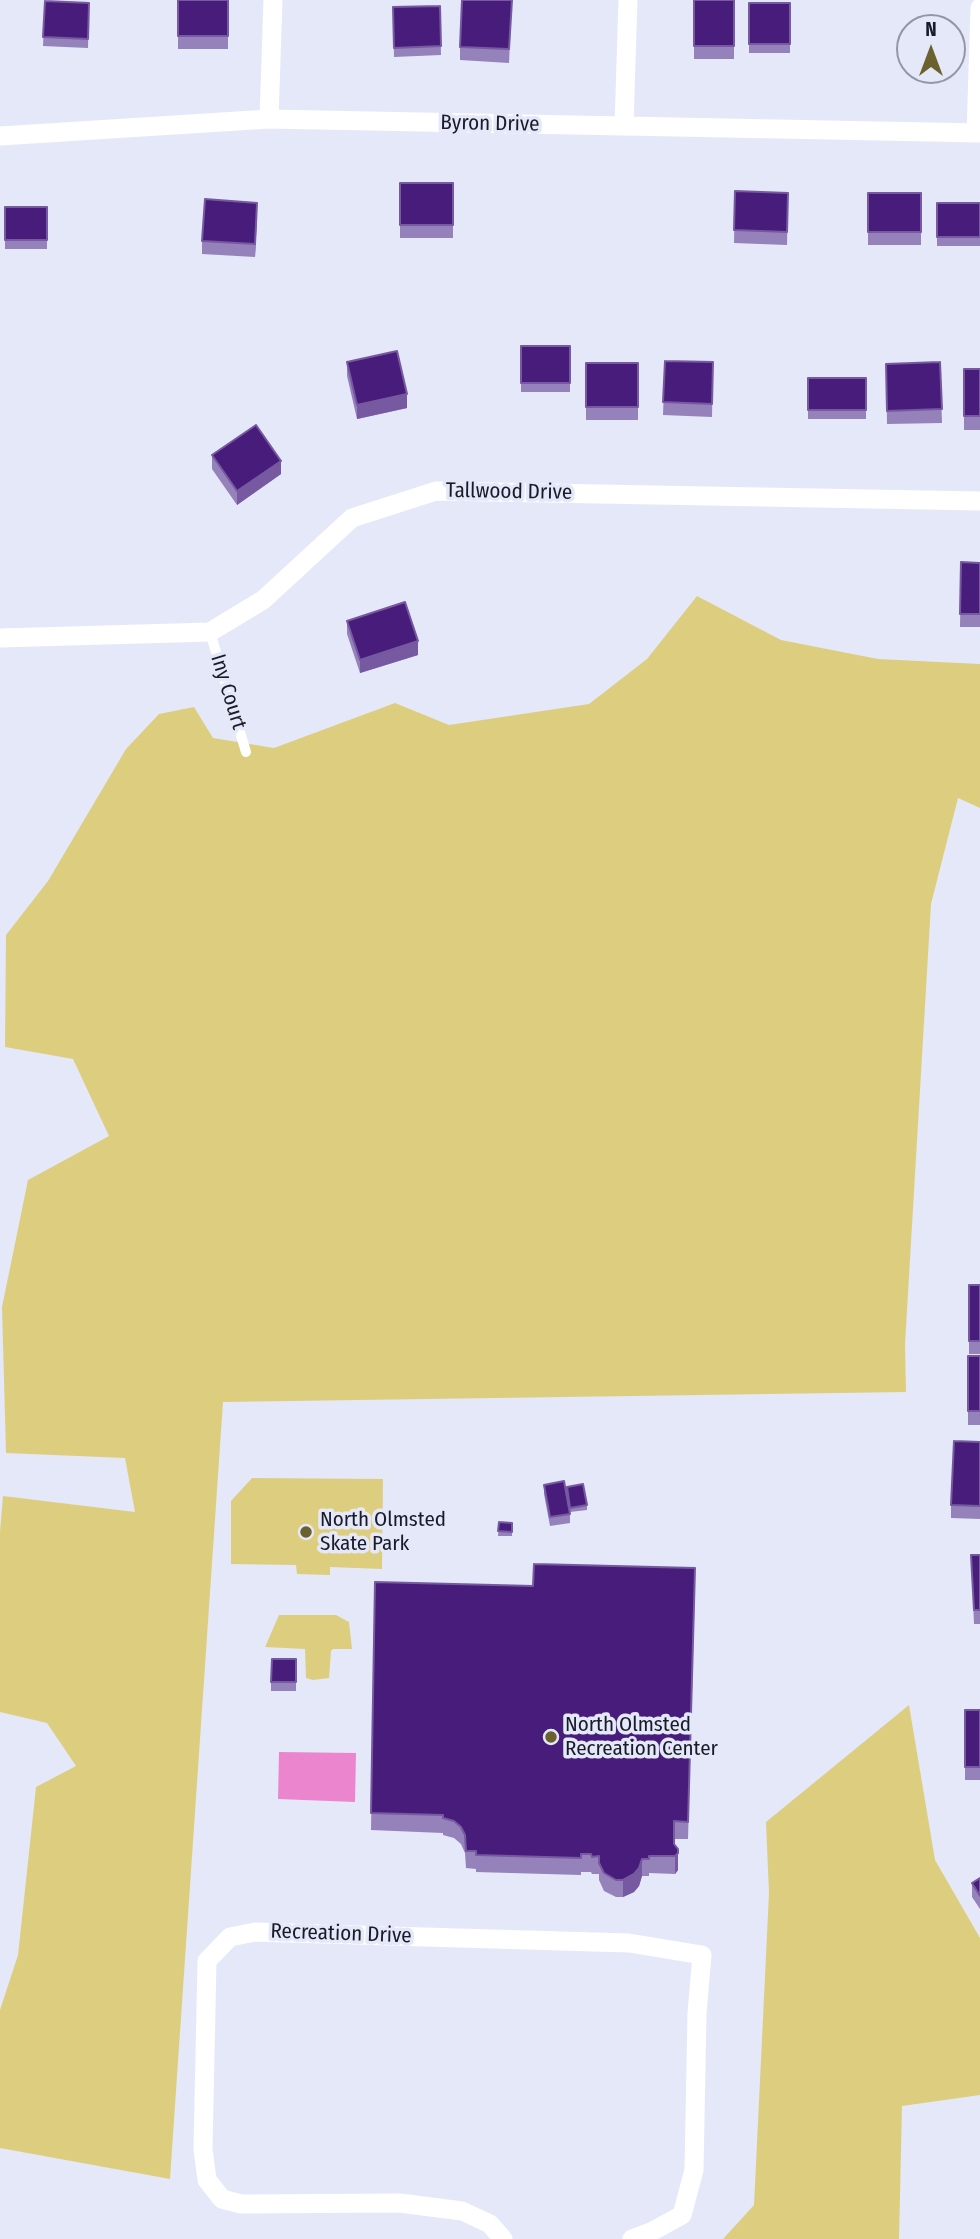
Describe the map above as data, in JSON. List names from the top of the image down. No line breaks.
{"streets":{"street":["Byron Drive","Tallwood Drive","Recreation Drive"],"lane":["Iny Court"]},"crossings":[["Tallwood Drive","Iny Court"]],"places":["North Olmsted Skate Park","North Olmsted Recreation Center"],"north":"top"}
